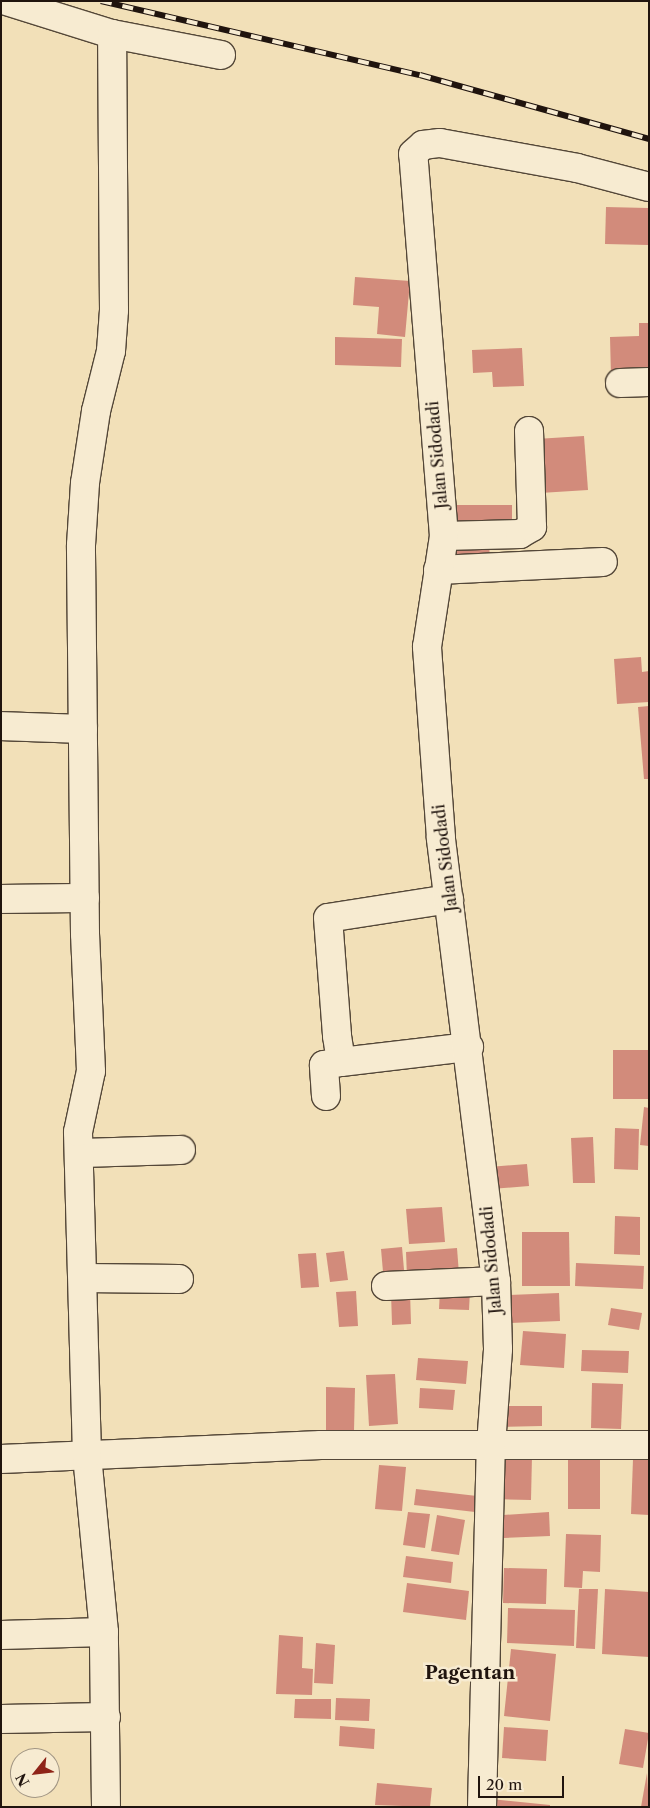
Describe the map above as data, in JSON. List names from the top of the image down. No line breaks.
{"streets":{"street":["Jalan Sidodadi"]},"districts":["Pagentan"],"scale_bar":"20 m","north":"bottom left"}
